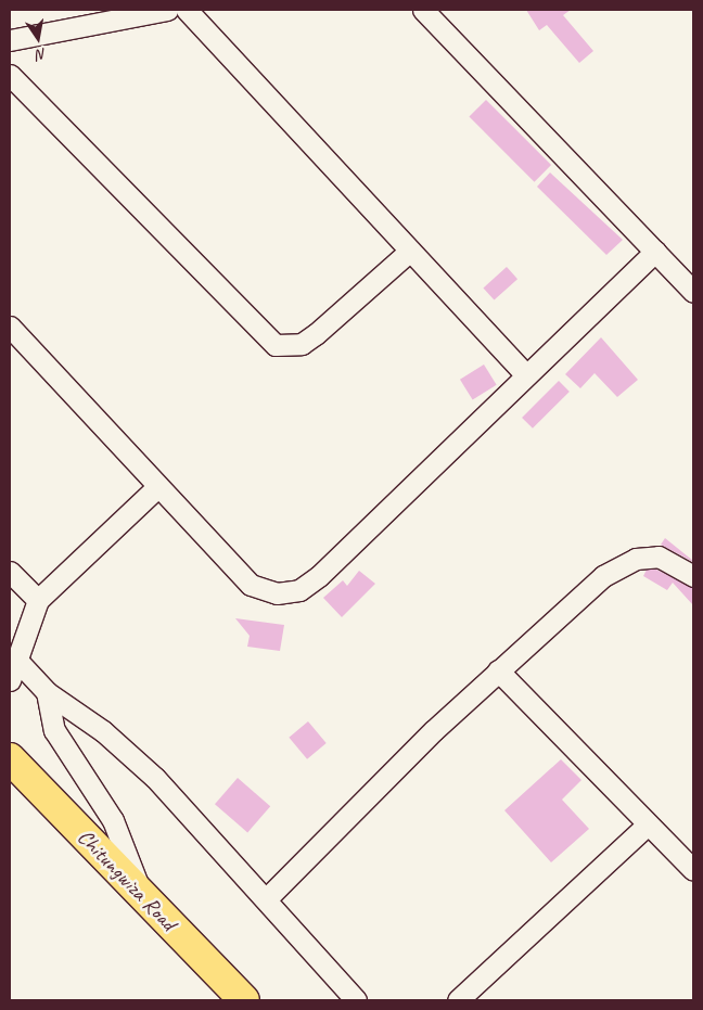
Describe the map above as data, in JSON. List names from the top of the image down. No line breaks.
{"streets":{"main road":["Chitungwiza Road"]},"north":"bottom"}
